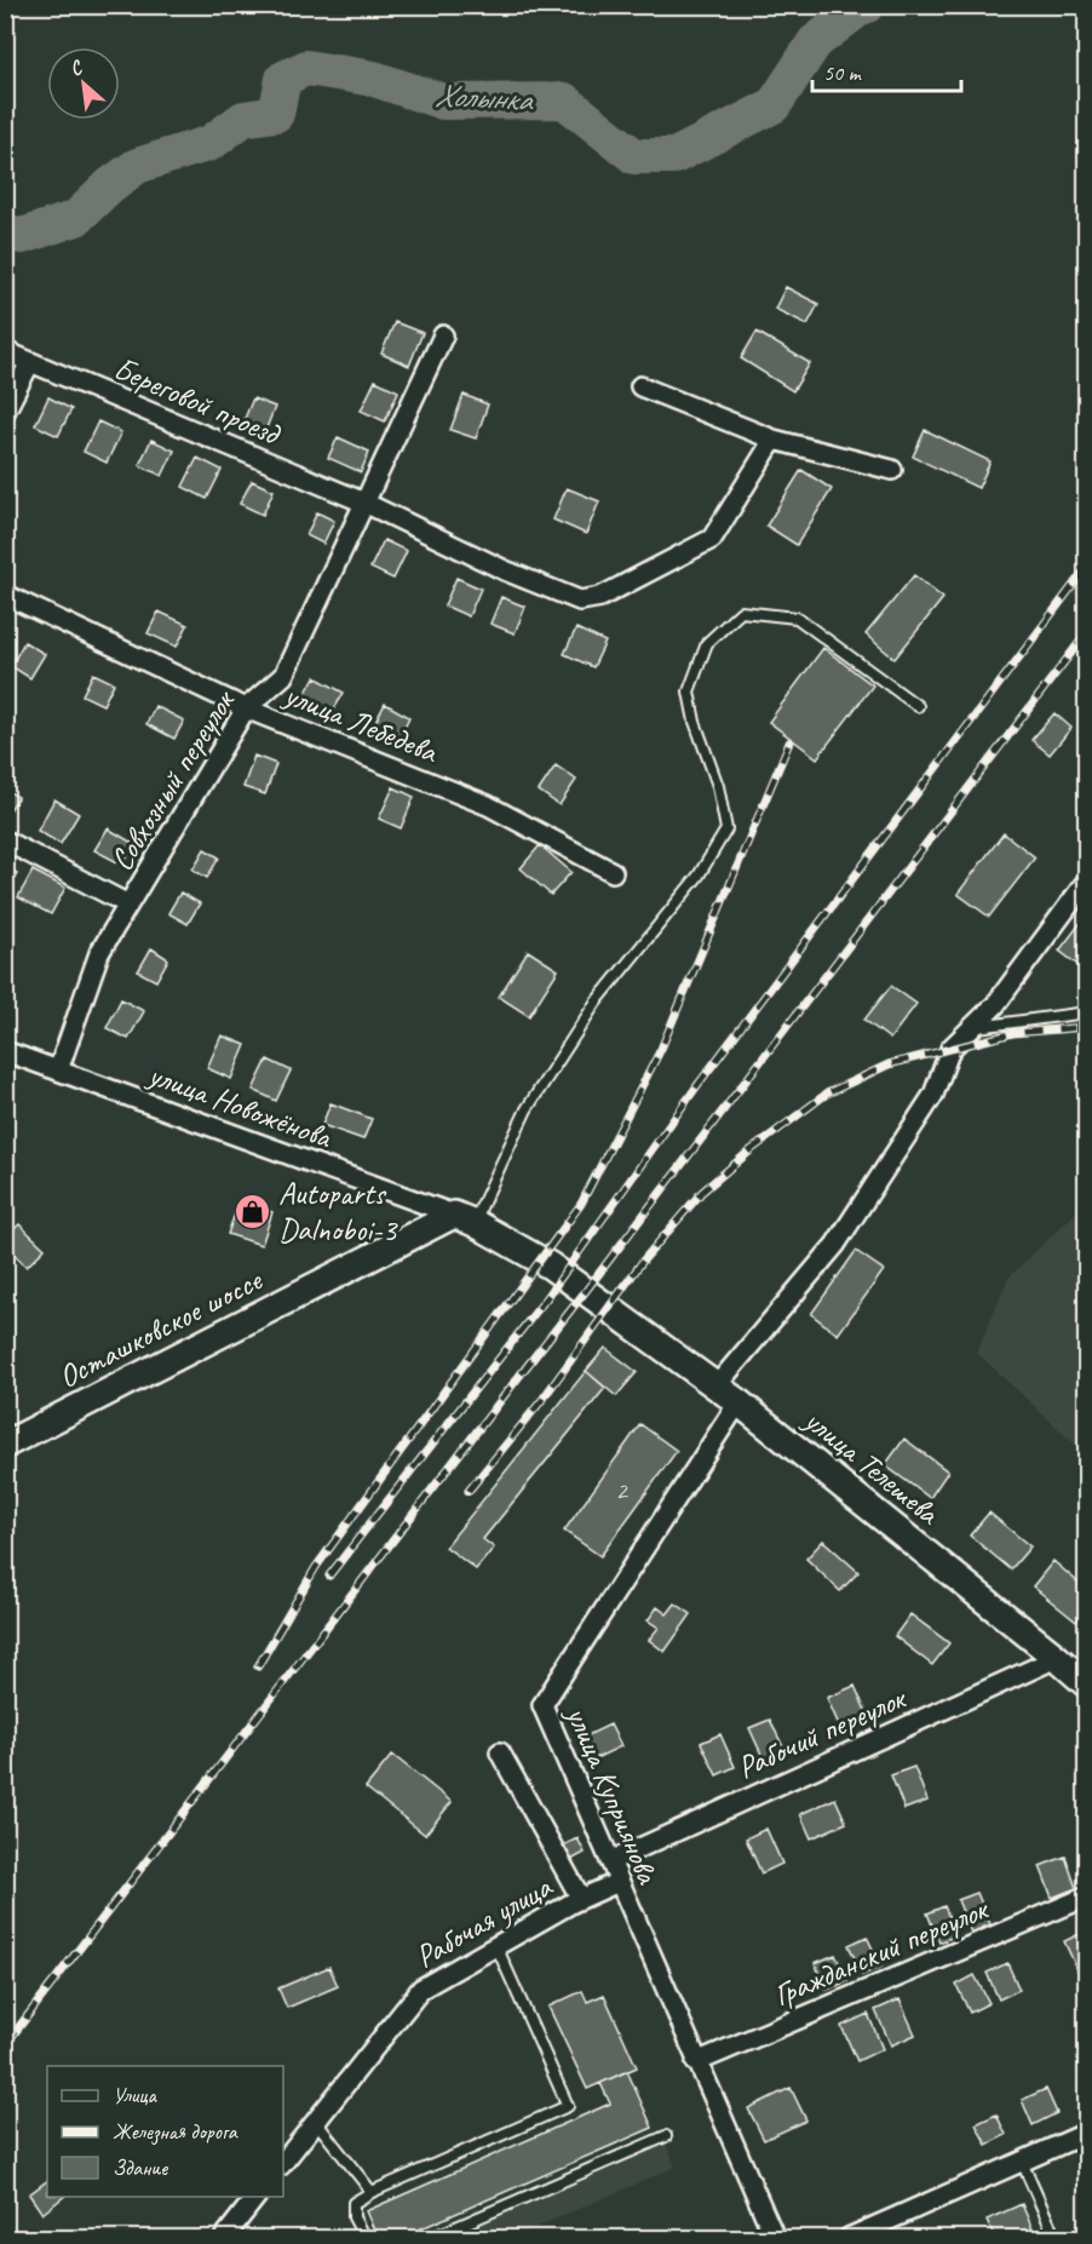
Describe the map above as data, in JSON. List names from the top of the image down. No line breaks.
{"streets":{"street":["Береговой проезд","улица Лебедева","Совхозный переулок","улица Новожёнова","Осташковское шоссе","улица Телешева","Рабочий переулок","улица Куприянова","Рабочая улица","Гражданский переулок"]},"crossings":[["Береговой проезд","Совхозный переулок"],["улица Лебедева","Совхозный переулок"],["Совхозный переулок","улица Новожёнова"],["улица Новожёнова","Осташковское шоссе"],["улица Новожёнова","улица Телешева"],["Осташковское шоссе","улица Телешева"],["улица Телешева","Рабочий переулок"],["улица Телешева","улица Куприянова"],["Рабочий переулок","улица Куприянова"],["улица Куприянова","Рабочая улица"],["улица Куприянова","Гражданский переулок"]],"water":["Холынка"],"places":{"shop":["Autoparts Dalnoboi-3"]},"house_numbers":["2"],"legend":["Улица","Железная дорога","Здание"],"scale_bar":"50 m","north":"top left"}
